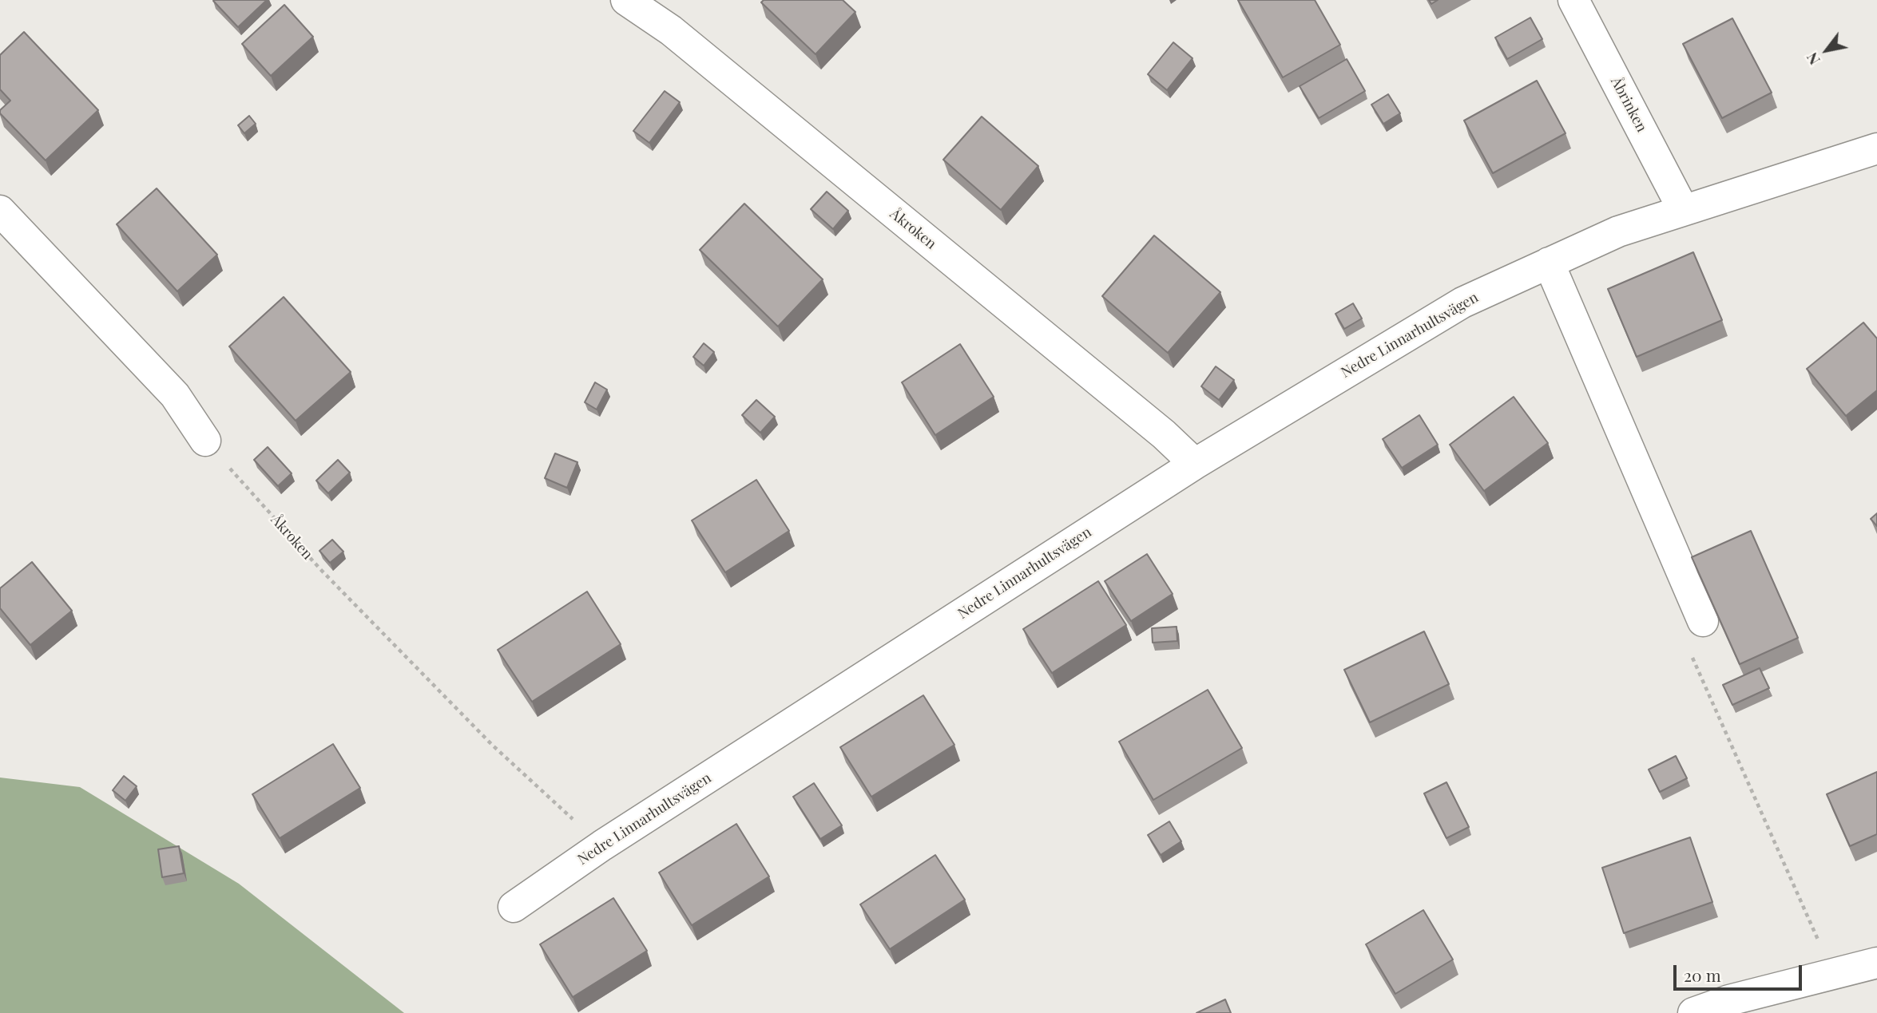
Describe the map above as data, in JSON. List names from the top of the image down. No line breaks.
{"streets":{"street":["Åbrinken","Åkroken","Nedre Linnarhultsvägen"]},"crossings":[["Åbrinken","Nedre Linnarhultsvägen"],["Åkroken","Nedre Linnarhultsvägen"]],"scale_bar":"20 m","north":"bottom left"}
